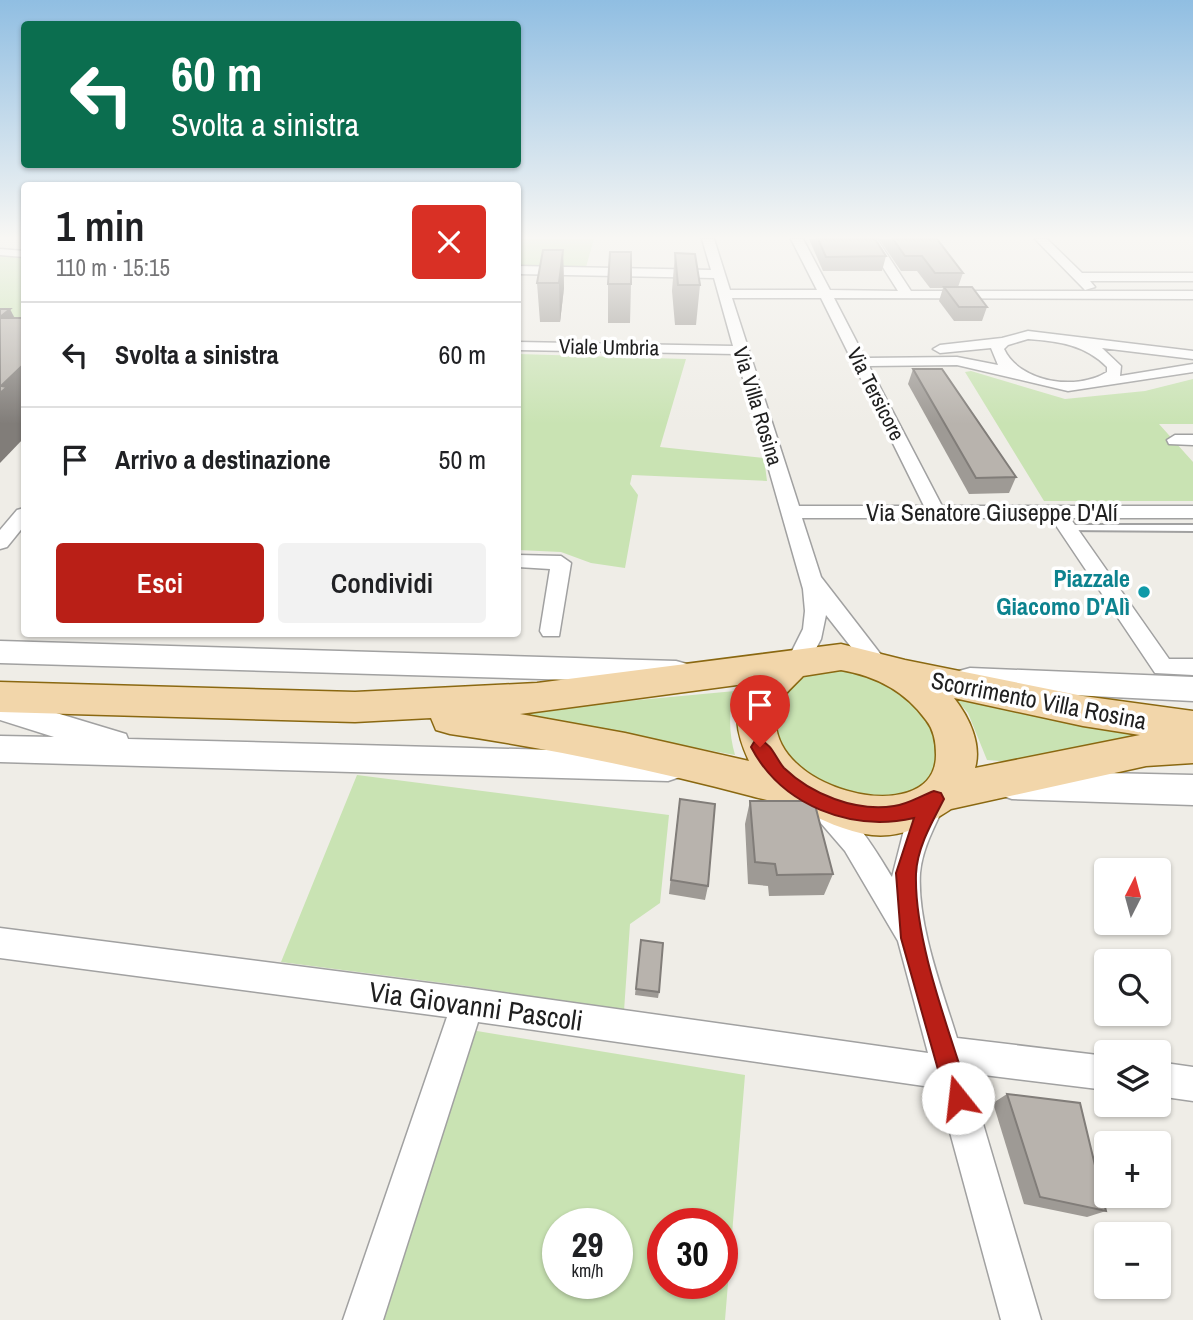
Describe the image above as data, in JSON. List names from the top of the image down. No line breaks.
{"streets":{"main road":["Scorrimento Villa Rosina"],"street":["Viale Umbria","Via Tersicore","Via Villa Rosina","Via Senatore Giuseppe D'Alí","Via Giovanni Pascoli"]},"crossings":[["Viale Umbria","Via Villa Rosina"],["Via Tersicore","Via Senatore Giuseppe D'Alí"],["Via Villa Rosina","Via Senatore Giuseppe D'Alí"],["Via Villa Rosina","Scorrimento Villa Rosina"]],"places":["Piazzale Giacomo D'Alì"],"north":"top","page":{"turn":["60 m","Svolta a sinistra"],"heading":["1 min","110 m · 15:15"],"list":[{"name":"Svolta a sinistra","value":"60 m"},{"name":"Arrivo a destinazione","value":"50 m"}],"buttons":["Esci","Condividi"],"map_buttons":["+","−"],"speed":"29 km/h","limit":"30"}}
